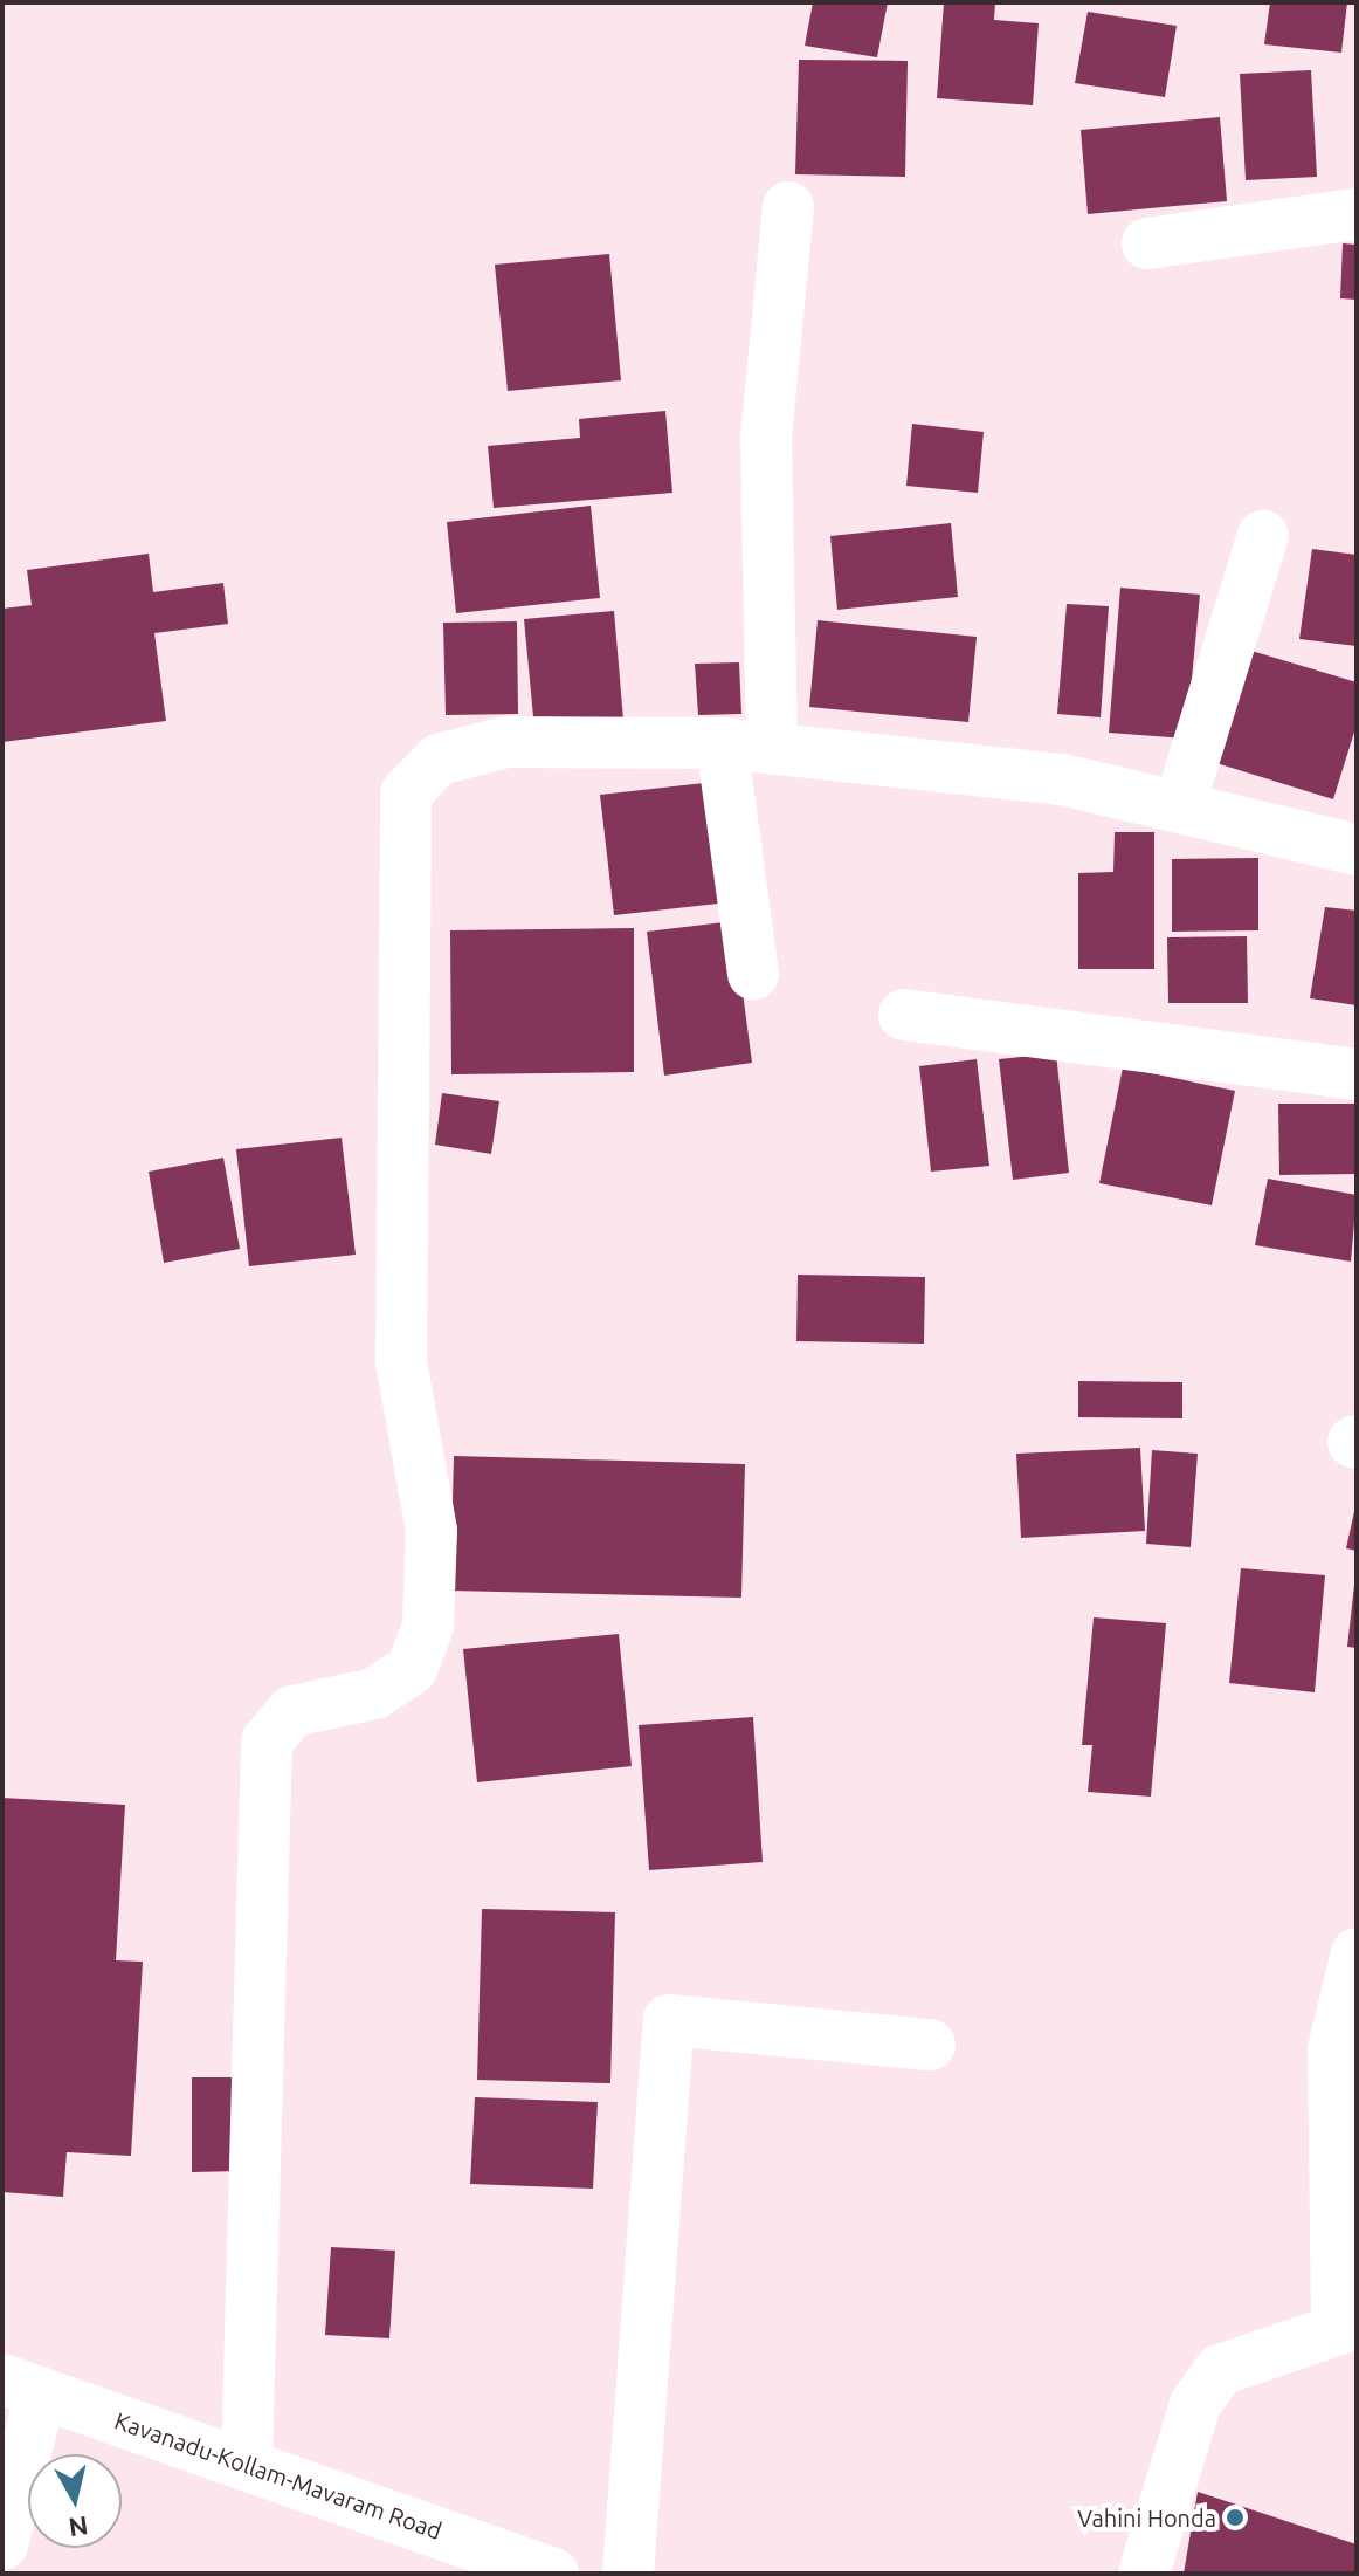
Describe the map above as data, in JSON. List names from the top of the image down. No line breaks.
{"streets":{"street":["Kavanadu-Kollam-Mavaram Road"]},"places":["Vahini Honda"],"north":"bottom"}
